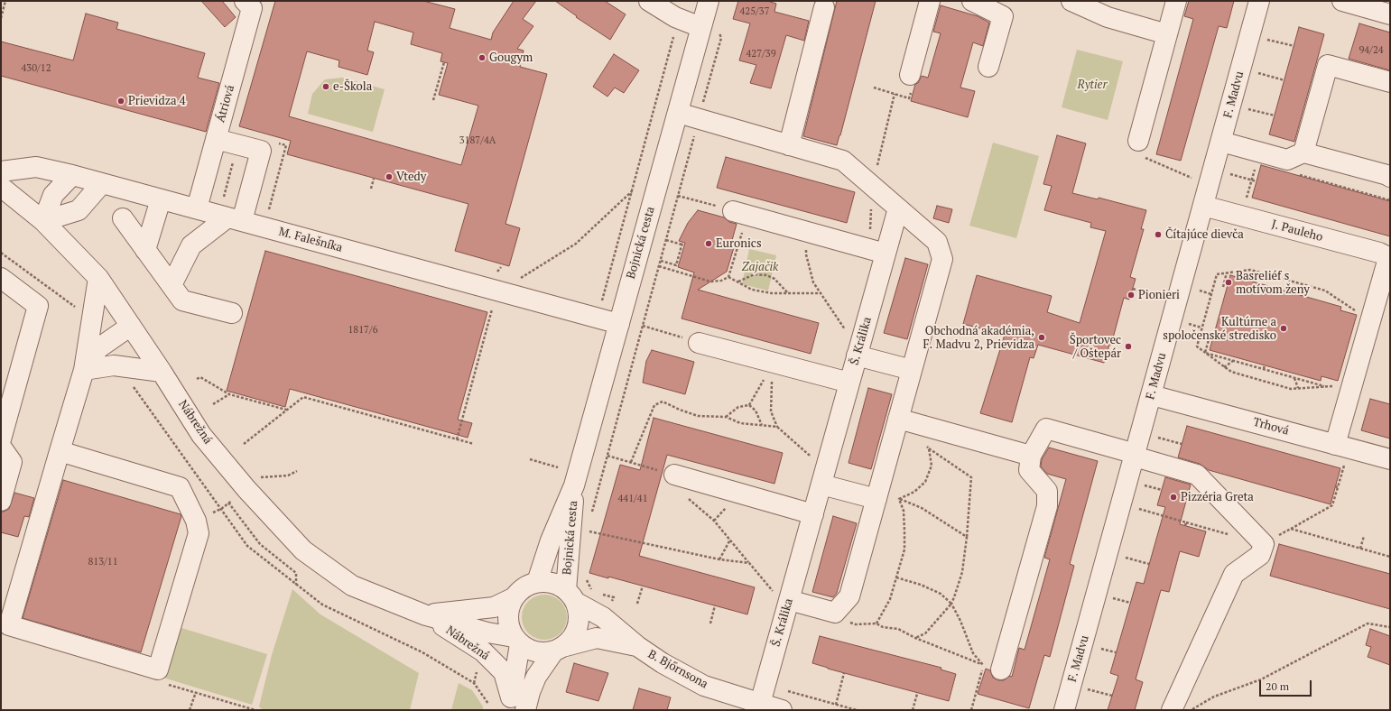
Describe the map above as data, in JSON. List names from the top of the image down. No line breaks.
{"streets":{"street":["F. Madvu","Átriová","J. Pauleho","M. Falešníka","Bojnická cesta","Š. Králika","Nábrežná","Trhová","B. Bjőrnsona"]},"crossings":[["F. Madvu","J. Pauleho"],["F. Madvu","Trhová"],["Átriová","M. Falešníka"],["M. Falešníka","Bojnická cesta"],["Bojnická cesta","Nábrežná"],["Bojnická cesta","B. Bjőrnsona"],["Š. Králika","B. Bjőrnsona"],["Nábrežná","B. Bjőrnsona"]],"parks":["Rytier","Zajačik"],"places":["Gougym","e-Škola","Prievidza 4","Vtedy","Čítajúce dievča","Euronics","Basreliéf s motívom ženy","Pionieri","Kultúrne a spoločenské stredisko","Obchodná akadémia, F. Madvu 2, Prievidza","Športovec / Oštepár","Pizzéria Greta"],"house_numbers":["425/37","94/24","427/39","430/12","3187/4A","1817/6","441/41","813/11"],"scale_bar":"20 m"}
